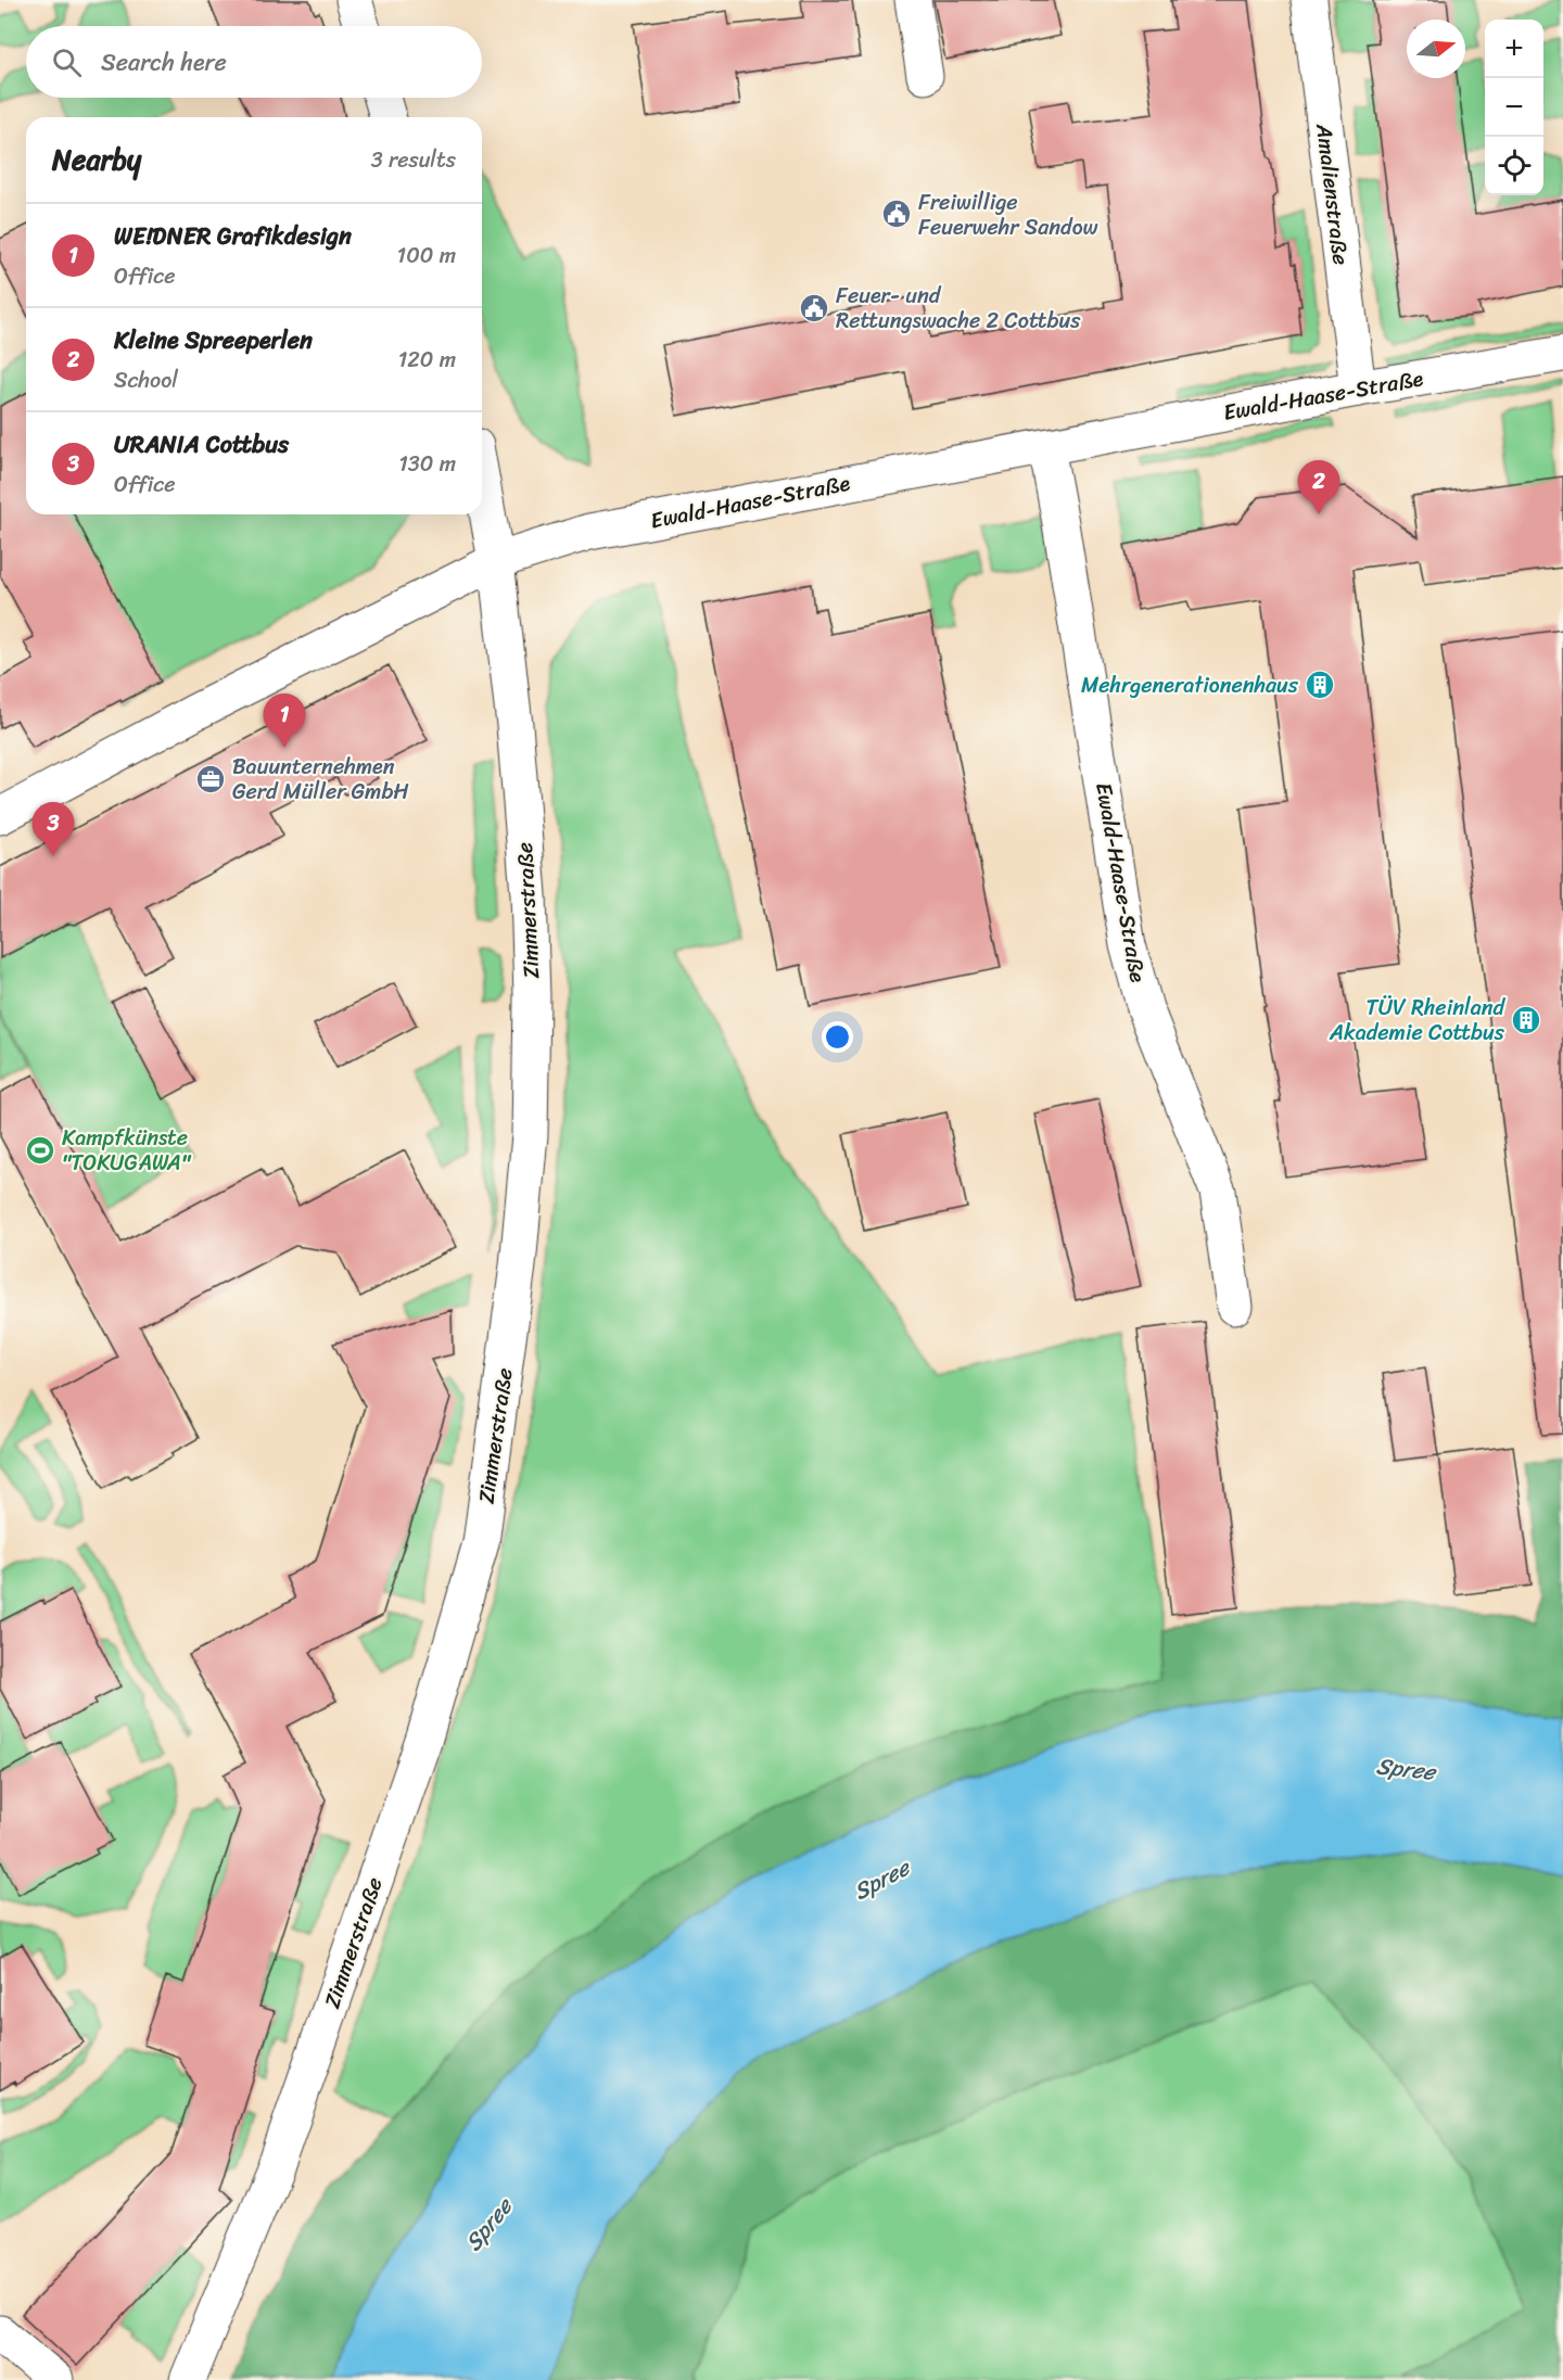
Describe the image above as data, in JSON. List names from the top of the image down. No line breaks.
{"streets":{"street":["Amalienstraße","Ewald-Haase-Straße","Zimmerstraße"]},"crossings":[["Amalienstraße","Ewald-Haase-Straße"],["Ewald-Haase-Straße","Zimmerstraße"]],"water":["Spree"],"places":{"public building":["Freiwillige Feuerwehr Sandow","Feuer- und Rettungswache 2 Cottbus"],"building":["Mehrgenerationenhaus","TÜV Rheinland Akademie Cottbus"],"office":["Bauunternehmen Gerd Müller GmbH"],"sports":["Kampfkünste \"TOKUGAWA\""]},"north":"right","page":{"map_buttons":["+","−"],"search":"Search here","heading":["Nearby","3 results"],"list":[{"mark":"1","name":"WE!DNER Grafikdesign","note":"Office","value":"100 m"},{"mark":"2","name":"Kleine Spreeperlen","note":"School","value":"120 m"},{"mark":"3","name":"URANIA Cottbus","note":"Office","value":"130 m"}],"pins":["2","1","3"]}}
